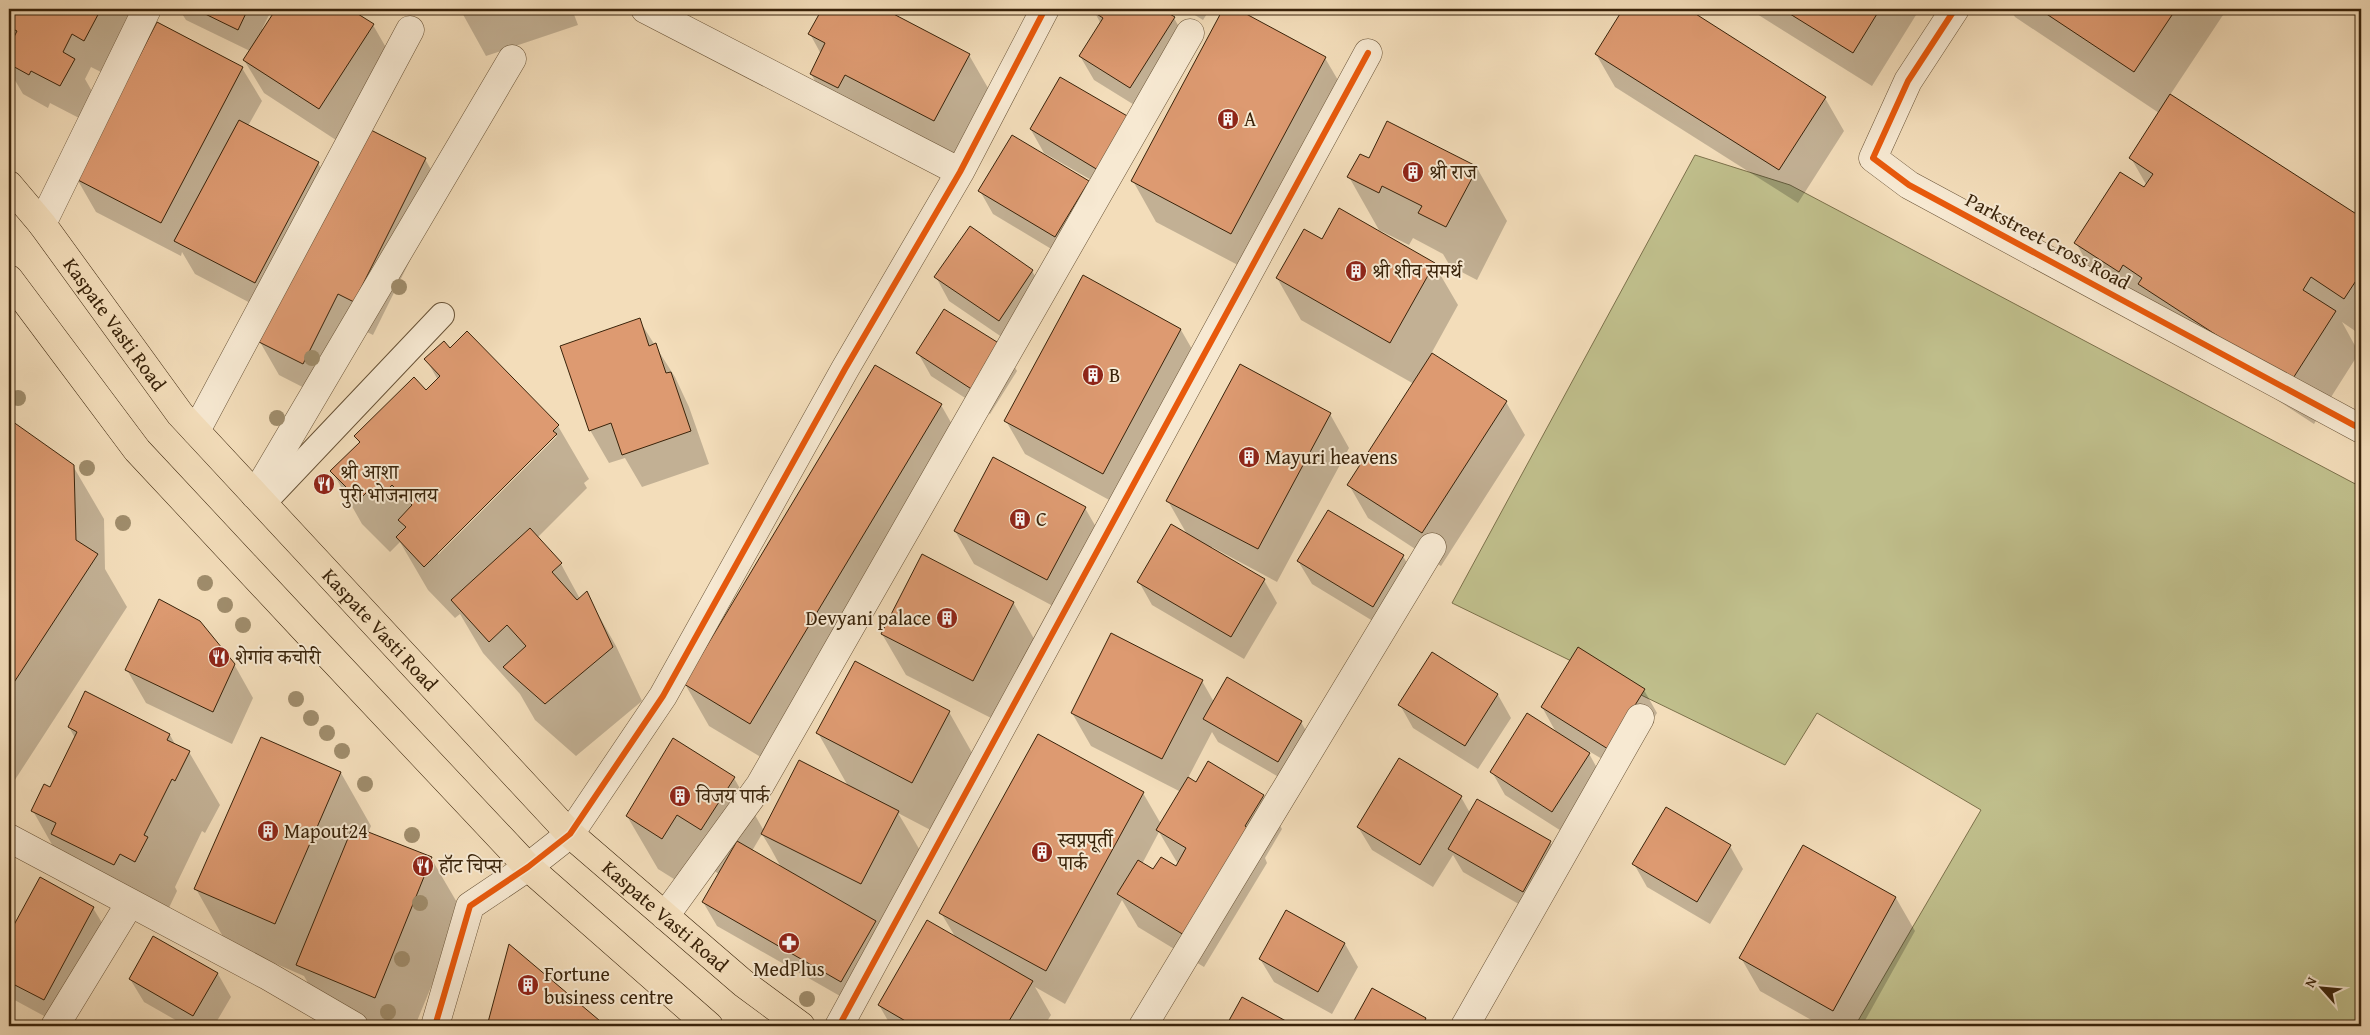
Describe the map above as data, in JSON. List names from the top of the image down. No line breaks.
{"streets":{"main road":["Kaspate Vasti Road"],"street":["Parkstreet Cross Road"]},"places":{"building":["A","श्री राज","श्री शीव समर्थ","B","Mayuri heavens","C","Devyani palace","विजय पार्क","Mapout24","स्वप्नपूर्ती पार्क","Fortune business centre"],"restaurant":["श्री आशा पुरी भोजनालय","शेगांव कचोरी","हॉट चिप्स"],"pharmacy":["MedPlus"]},"north":"top left"}
